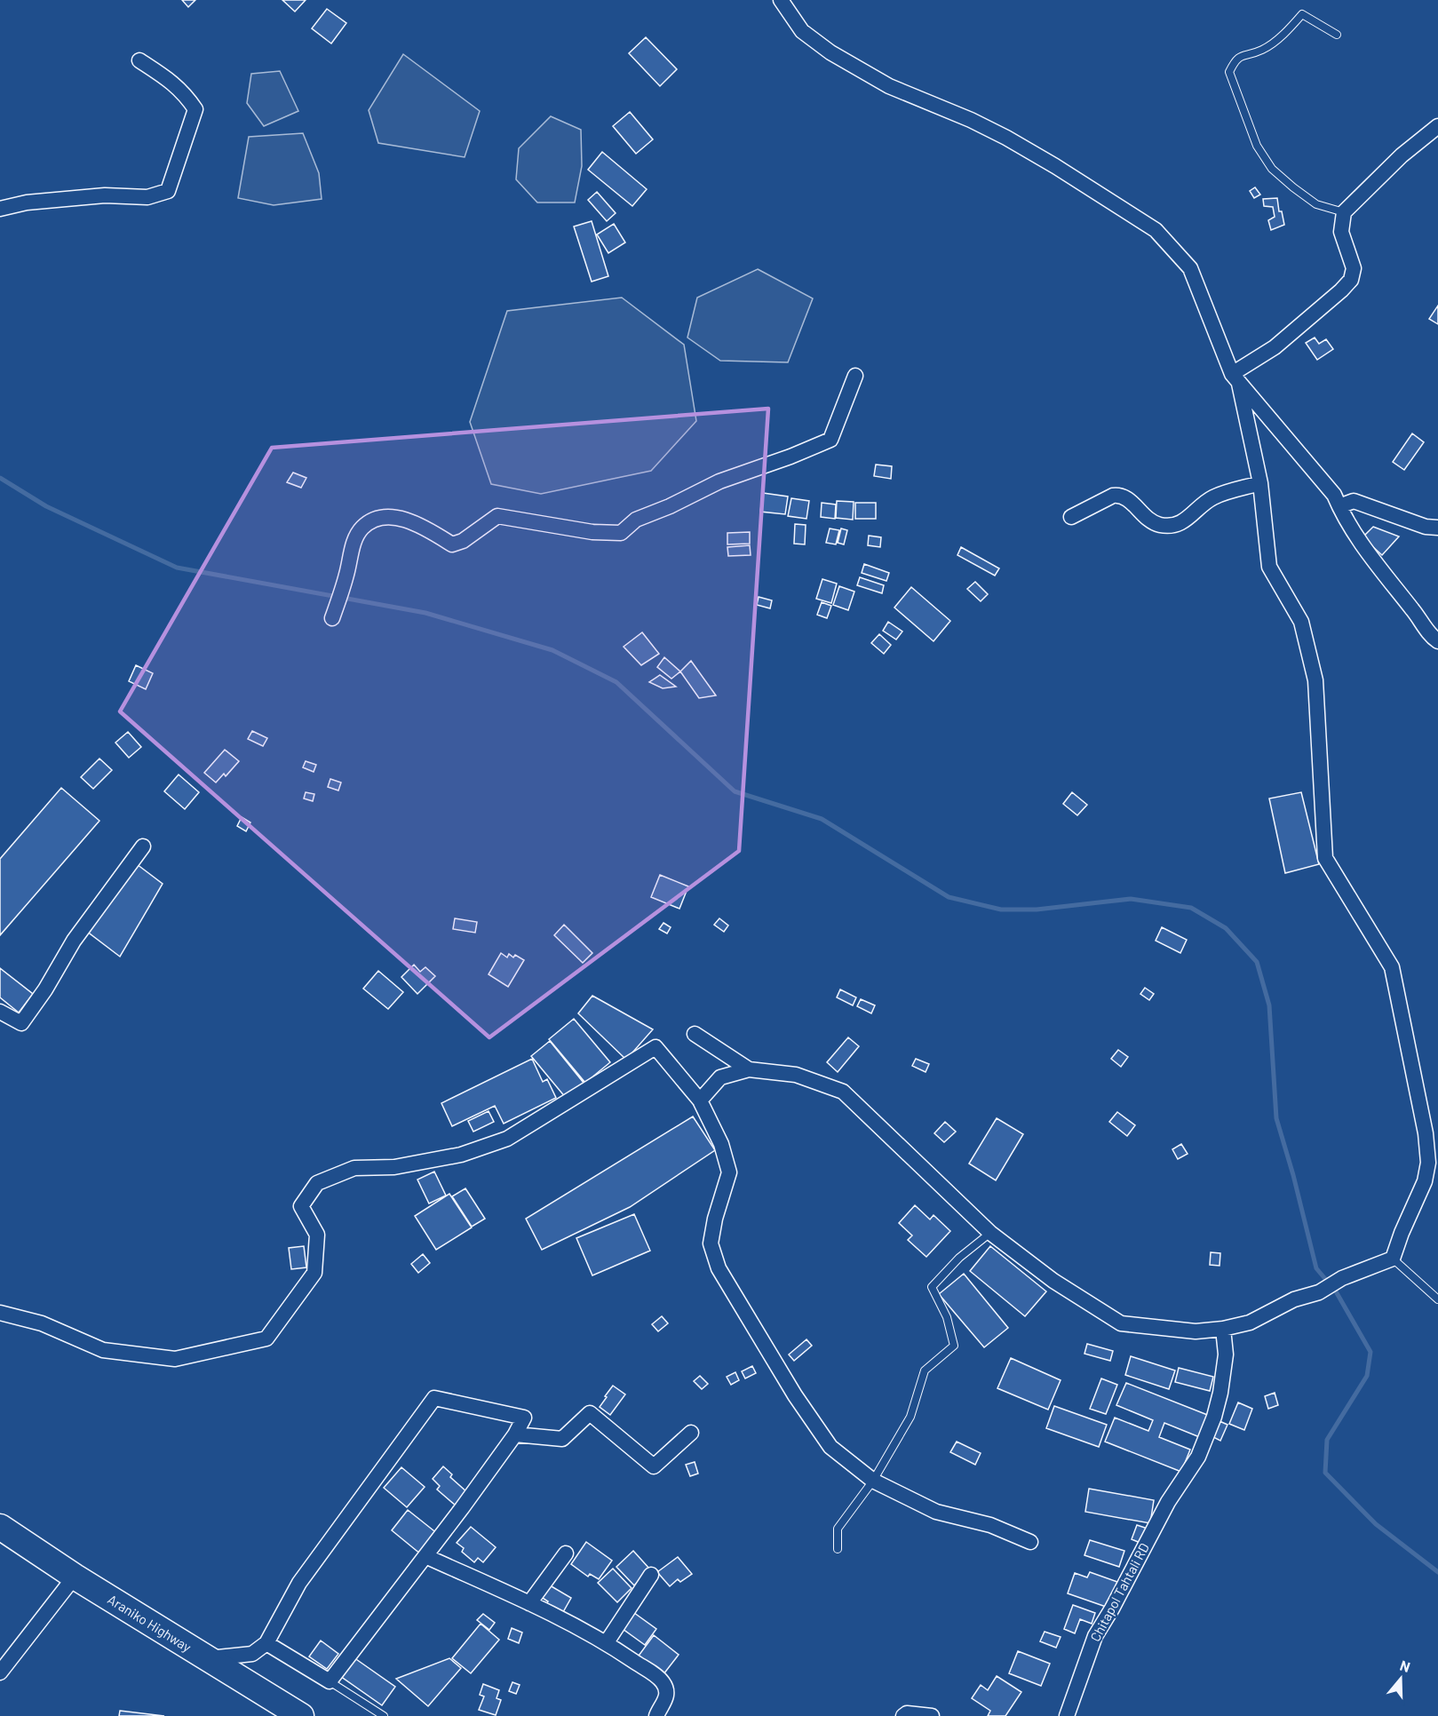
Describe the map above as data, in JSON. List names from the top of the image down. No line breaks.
{"streets":{"highway":["Araniko Highway"],"street":["Chitapol Tahtali RD"]},"north":"top"}
